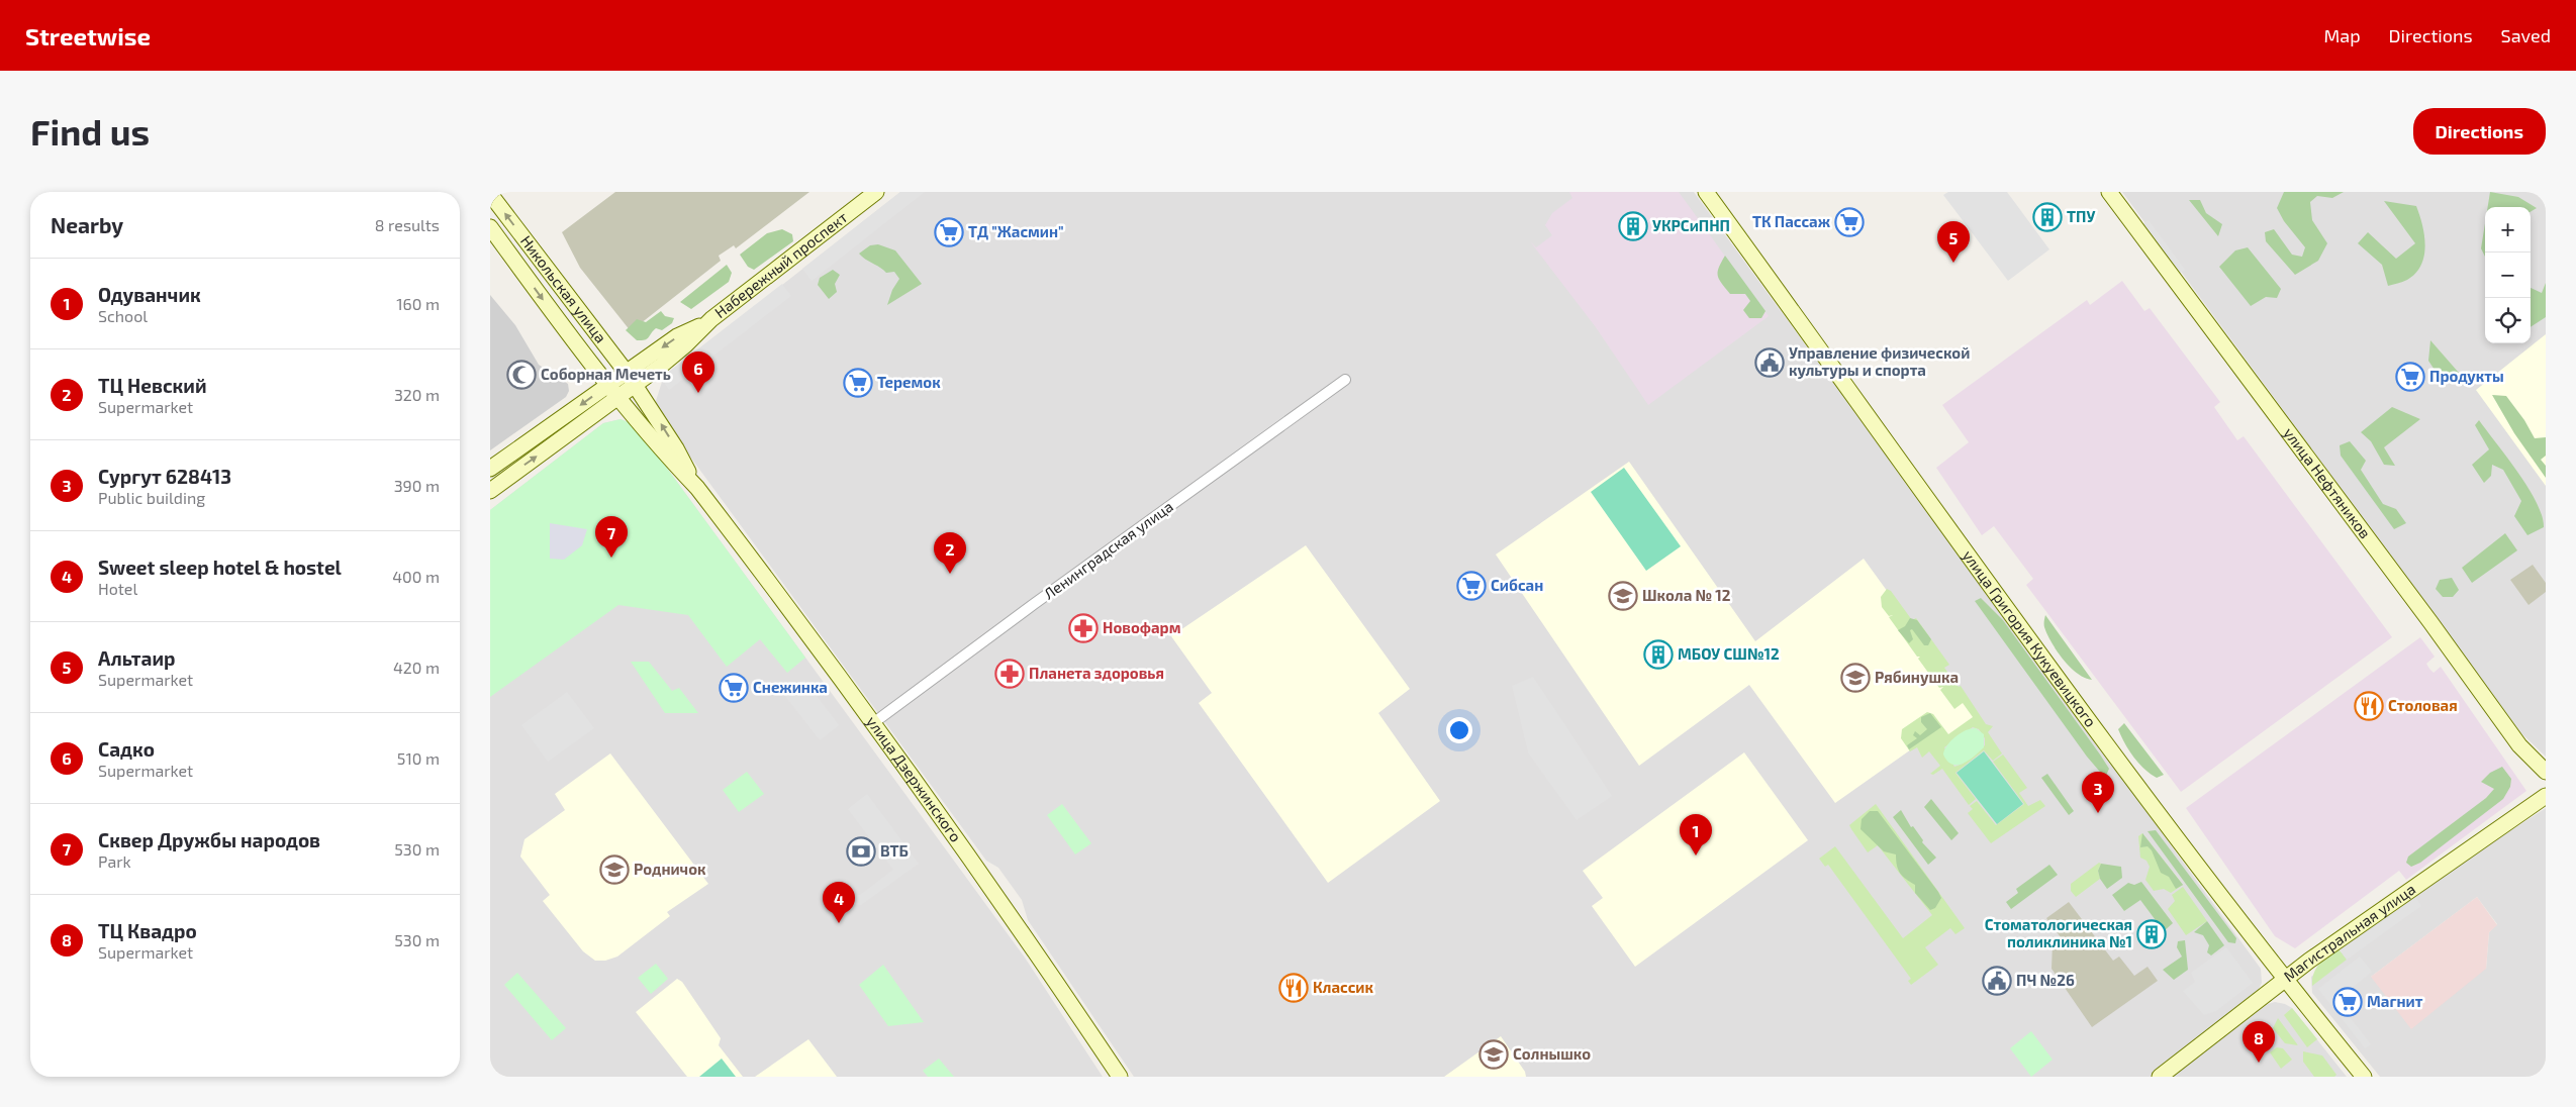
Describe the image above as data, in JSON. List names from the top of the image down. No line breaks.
{"streets":{"street":["Набережный проспект","Никольская улица","улица Нефтяников","Ленинградская улица","улица Григория Кукуевицкого","улица Дзержинского","Магистральная улица"]},"crossings":[["Набережный проспект","Никольская улица"],["Набережный проспект","улица Дзержинского"],["Никольская улица","улица Дзержинского"],["Ленинградская улица","улица Дзержинского"],["улица Григория Кукуевицкого","Магистральная улица"]],"places":{"building":["ТПУ","УКРСиПНП","МБОУ СШ№12","Стоматологическая поликлиника №1"],"supermarket":["ТК Пассаж","ТД \"Жасмин\"","Продукты","Теремок","Сибсан","Снежинка","Магнит"],"public building":["Управление физической культуры и спорта","ПЧ №26"],"mosque":["Соборная Мечеть"],"school or university":["Школа № 12","Рябинушка","Родничок","Солнышко"],"pharmacy":["Новофарм","Планета здоровья"],"restaurant":["Столовая","Классик"],"bank":["ВТБ"]},"page":{"header":"Streetwise","nav":["Map","Directions","Saved"],"buttons":"Directions","title":"Find us","heading":["Nearby","8 results"],"map_buttons":["+","−"],"pins":["5","6","7","2","3","1","4","8"],"list":[{"mark":"1","name":"Одуванчик","note":"School","value":"160 m"},{"mark":"2","name":"ТЦ Невский","note":"Supermarket","value":"320 m"},{"mark":"3","name":"Сургут 628413","note":"Public building","value":"390 m"},{"mark":"4","name":"Sweet sleep hotel & hostel","note":"Hotel","value":"400 m"},{"mark":"5","name":"Альтаир","note":"Supermarket","value":"420 m"},{"mark":"6","name":"Садко","note":"Supermarket","value":"510 m"},{"mark":"7","name":"Сквер Дружбы народов","note":"Park","value":"530 m"},{"mark":"8","name":"ТЦ Квадро","note":"Supermarket","value":"530 m"}]}}
